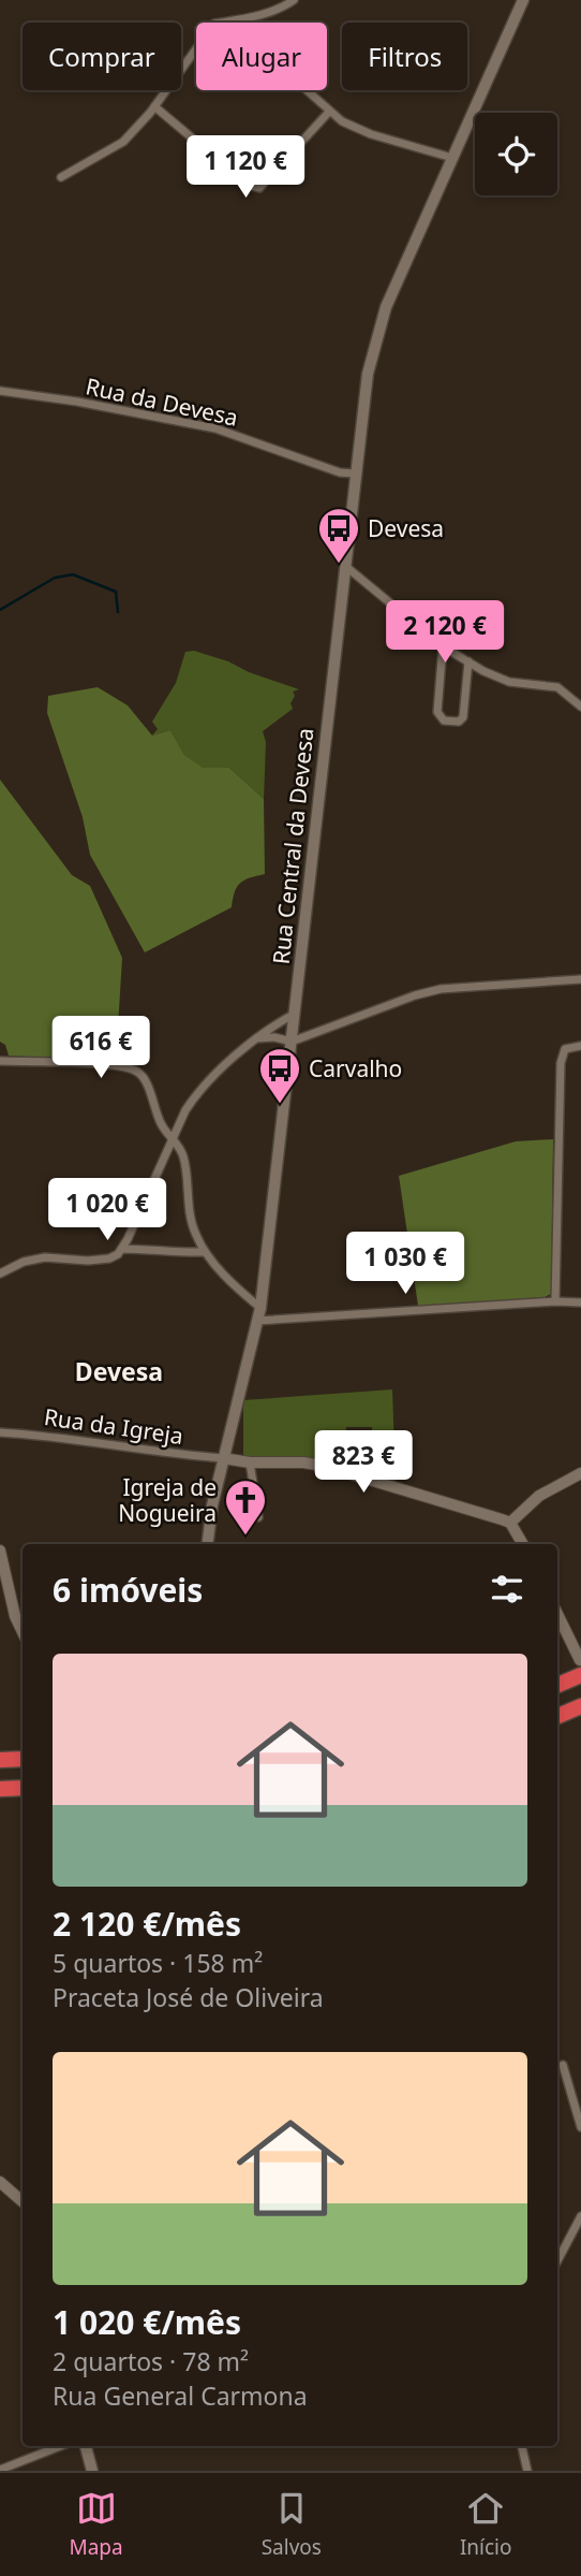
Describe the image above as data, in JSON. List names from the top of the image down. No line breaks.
{"streets":{"main road":["Rua Central da Devesa"],"street":["Rua da Devesa","Rua da Igreja"]},"crossings":[["Rua da Devesa","Rua Central da Devesa"],["Rua Central da Devesa","Rua da Igreja"]],"districts":["Devesa"],"places":{"bus stop":["Devesa","Carvalho"],"church":["Igreja de Nogueira"]},"page":{"chip":["Comprar","Alugar","Filtros"],"price":["1 120 €","2 120 €","616 €","1 020 €","1 030 €","823 €"],"heading":"6 imóveis","list":[{"name":"2 120 €/mês","note":"5 quartos · 158 m² · Praceta José de Oliveira"},{"name":"1 020 €/mês","note":"2 quartos · 78 m² · Rua General Carmona"}],"tabs":["Mapa","Salvos","Início"]}}
